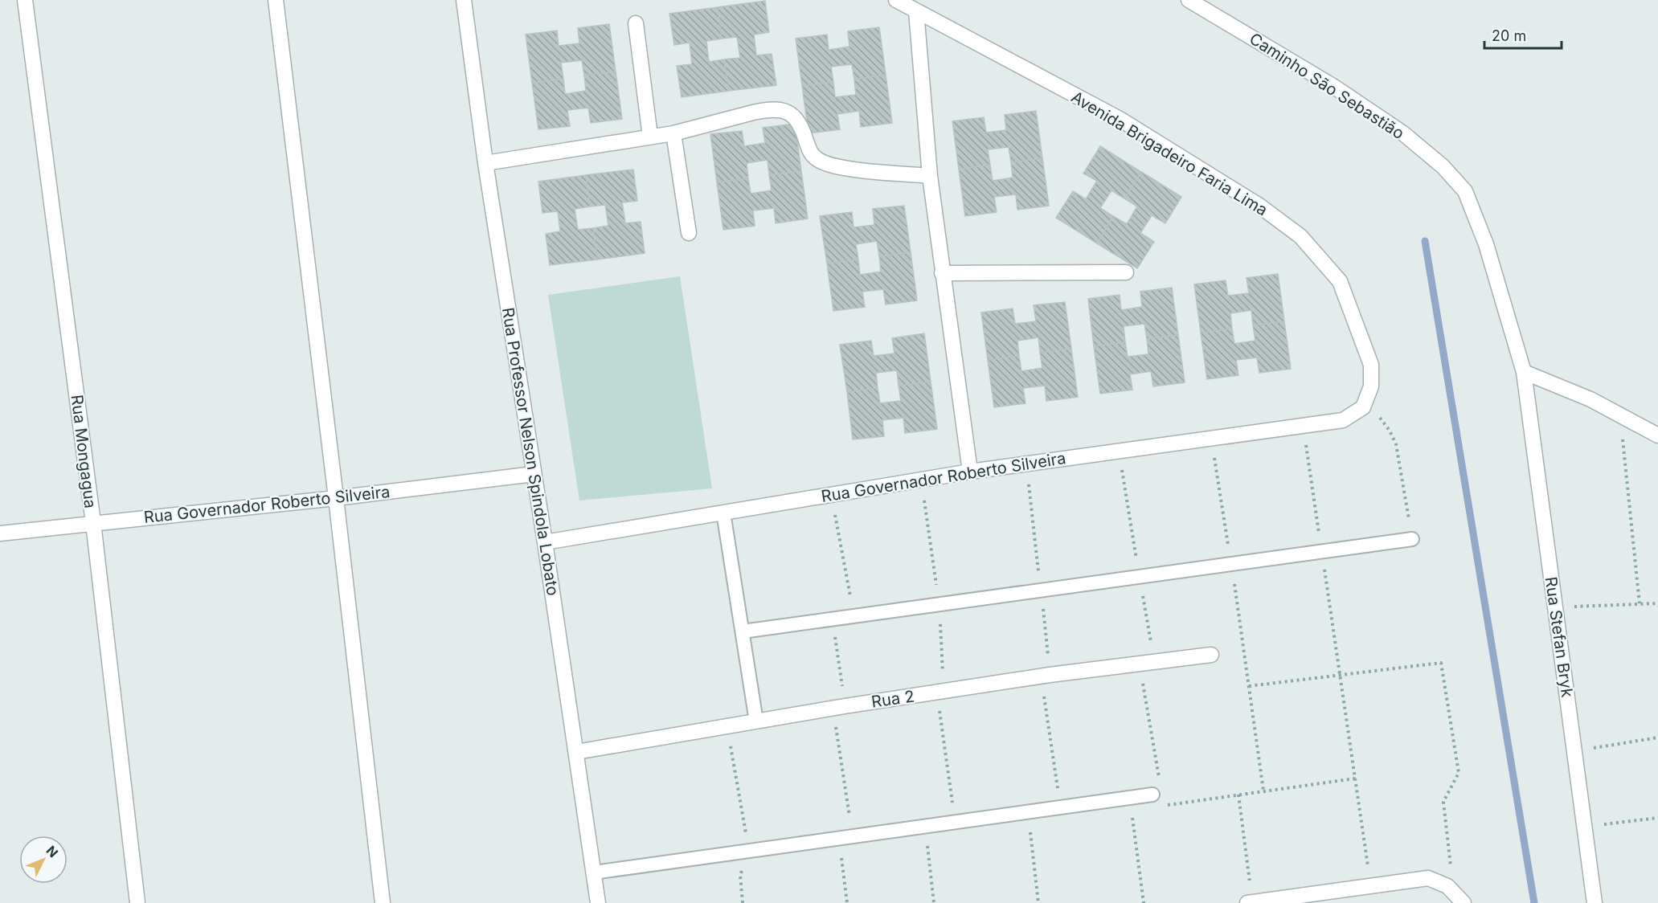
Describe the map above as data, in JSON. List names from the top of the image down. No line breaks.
{"streets":{"street":["Caminho São Sebastião","Avenida Brigadeiro Faria Lima","Rua Mongagua","Rua Professor Nelson Spindola Lobato","Rua Governador Roberto Silveira","Rua Stefan Bryk","Rua 2"]},"crossings":[["Caminho São Sebastião","Rua Stefan Bryk"],["Avenida Brigadeiro Faria Lima","Rua Governador Roberto Silveira"],["Rua Mongagua","Rua Governador Roberto Silveira"],["Rua Professor Nelson Spindola Lobato","Rua Governador Roberto Silveira"],["Rua Professor Nelson Spindola Lobato","Rua 2"]],"scale_bar":"20 m","north":"top right"}
